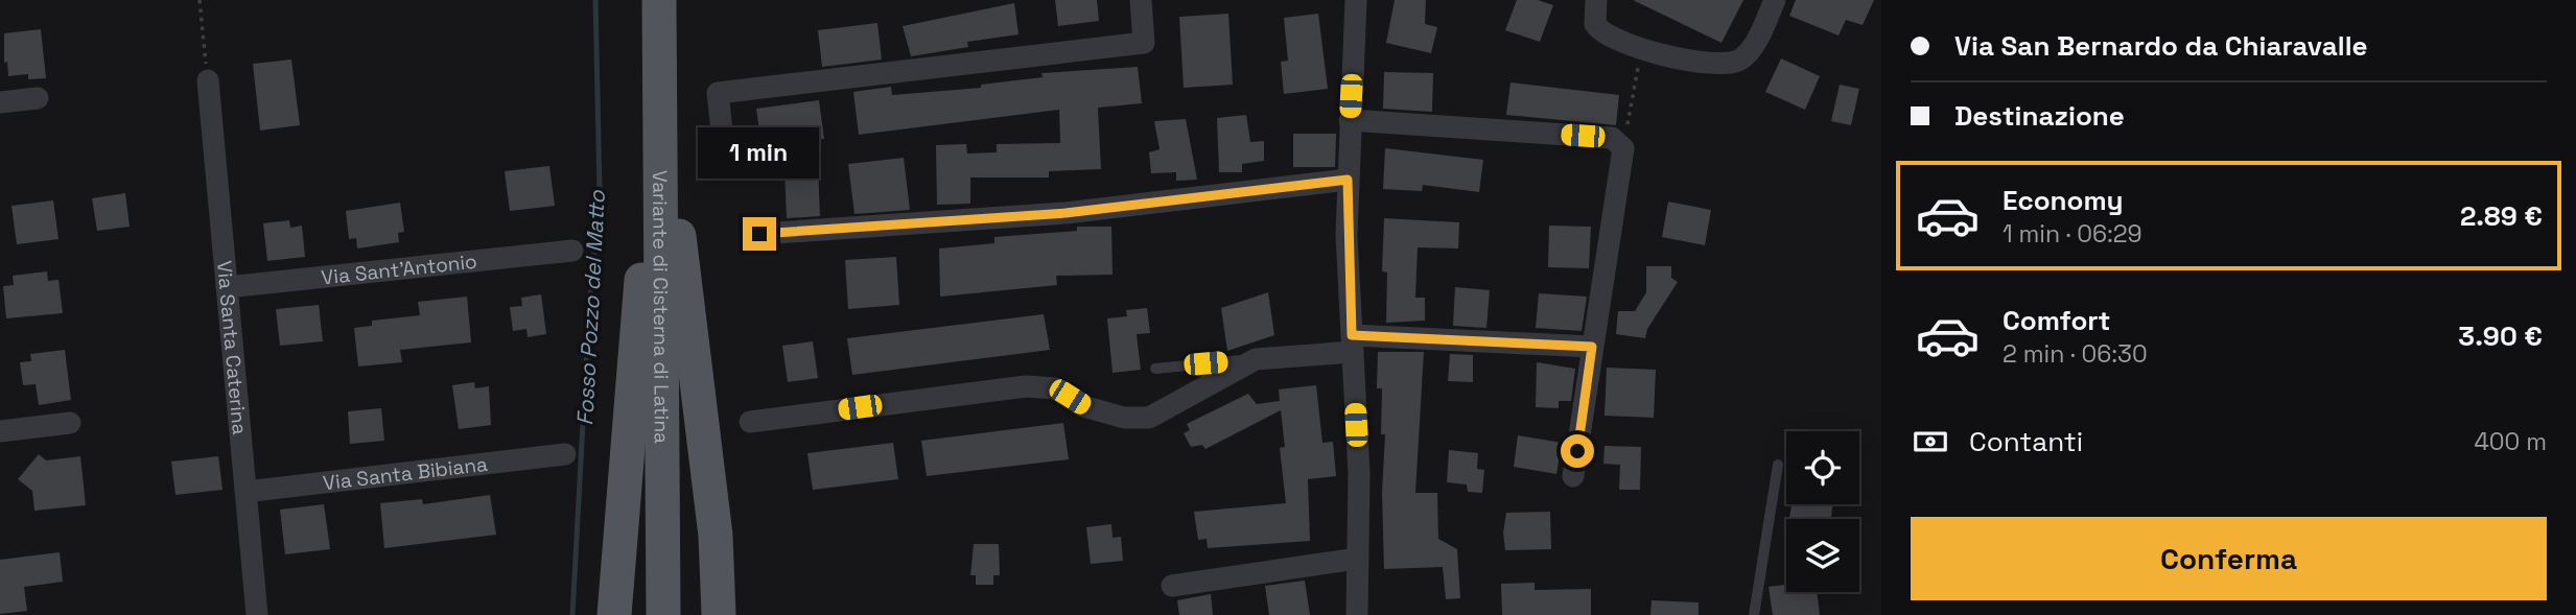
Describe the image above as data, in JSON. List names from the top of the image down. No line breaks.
{"streets":{"main road":["Variante di Cisterna di Latina"],"street":["Via Sant'Antonio","Via Santa Caterina","Via Santa Bibiana"]},"crossings":[["Via Sant'Antonio","Via Santa Caterina"],["Via Santa Caterina","Via Santa Bibiana"]],"water":["Fosso Pozzo del Matto"],"page":{"banner":["Via San Bernardo da Chiaravalle","Destinazione"],"bubble":"1 min","list":[{"name":"Economy","note":"1 min · 06:29","value":"2.89 €"},{"name":"Comfort","note":"2 min · 06:30","value":"3.90 €"}],"pay":["Contanti","400 m"],"buttons":"Conferma"}}
